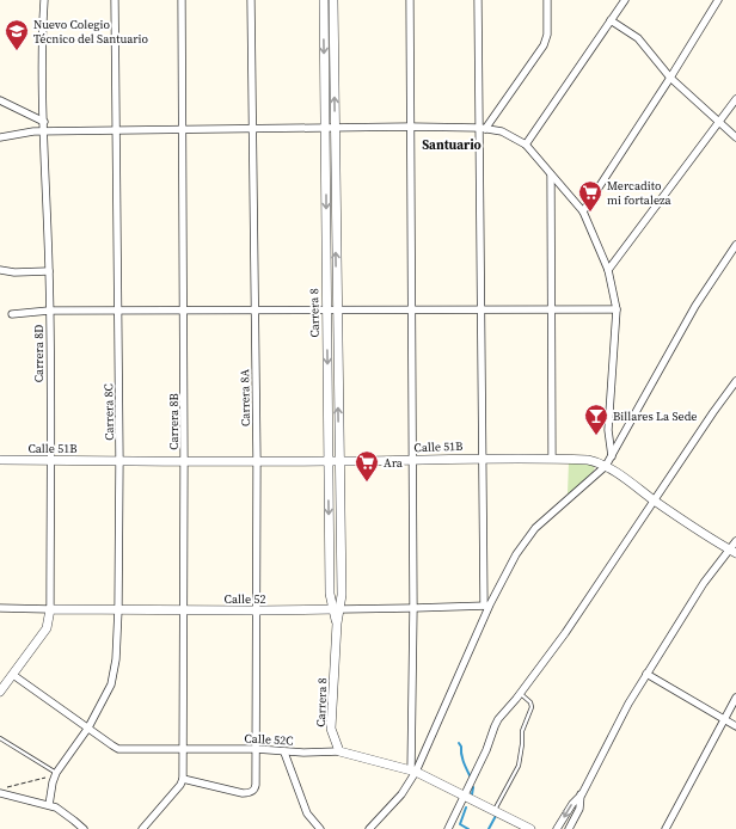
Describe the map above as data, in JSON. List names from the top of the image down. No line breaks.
{"streets":{"street":["Carrera 8","Carrera 8D","Carrera 8A","Carrera 8C","Carrera 8B","Calle 51B","Calle 52","Calle 52C"]},"crossings":[["Carrera 8","Calle 51B"],["Carrera 8","Calle 52"],["Carrera 8","Calle 52C"],["Carrera 8D","Calle 51B"],["Carrera 8D","Calle 52"],["Carrera 8D","Calle 52C"],["Carrera 8A","Carrera 8B"],["Carrera 8A","Calle 51B"],["Carrera 8A","Calle 52"],["Carrera 8A","Calle 52C"],["Carrera 8C","Calle 51B"],["Carrera 8C","Calle 52"],["Carrera 8C","Calle 52C"],["Carrera 8B","Calle 51B"],["Carrera 8B","Calle 52"],["Carrera 8B","Calle 52C"]],"districts":["Santuario"],"places":{"school or university":["Nuevo Colegio Técnico del Santuario"],"supermarket":["Mercadito mi fortaleza","Ara"],"bar":["Billares La Sede"]}}
